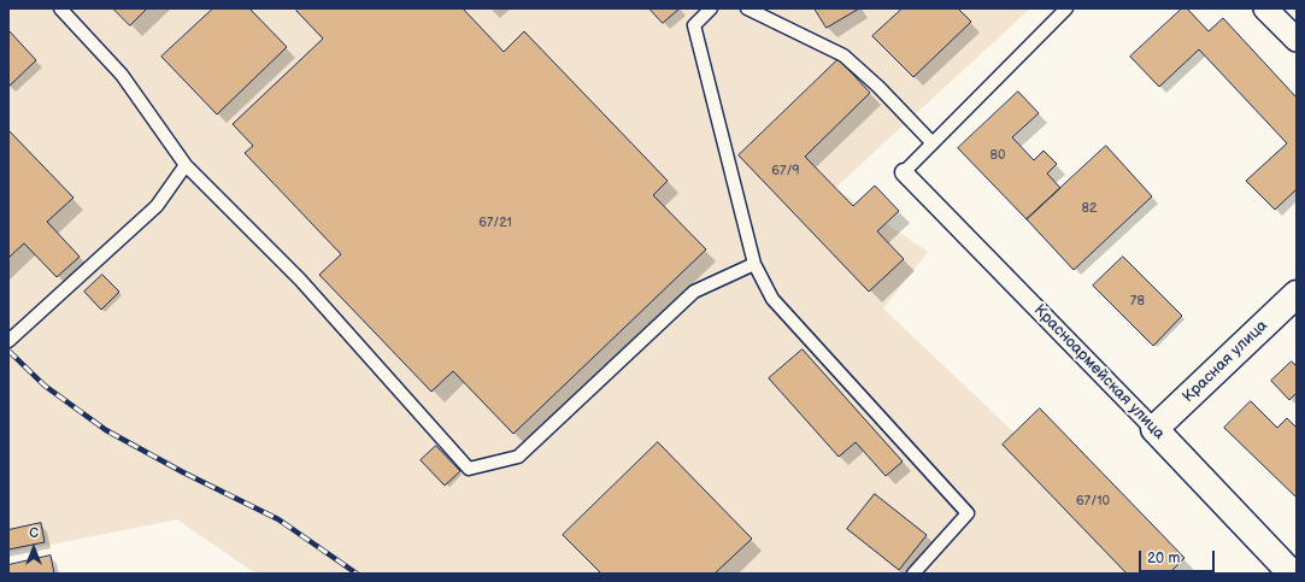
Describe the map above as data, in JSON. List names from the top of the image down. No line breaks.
{"streets":{"street":["Красная улица","Красноармейская улица"]},"crossings":[["Красная улица","Красноармейская улица"]],"house_numbers":["80","67/9","82","67/21","78","67/10"],"scale_bar":"20 m","north":"top"}
